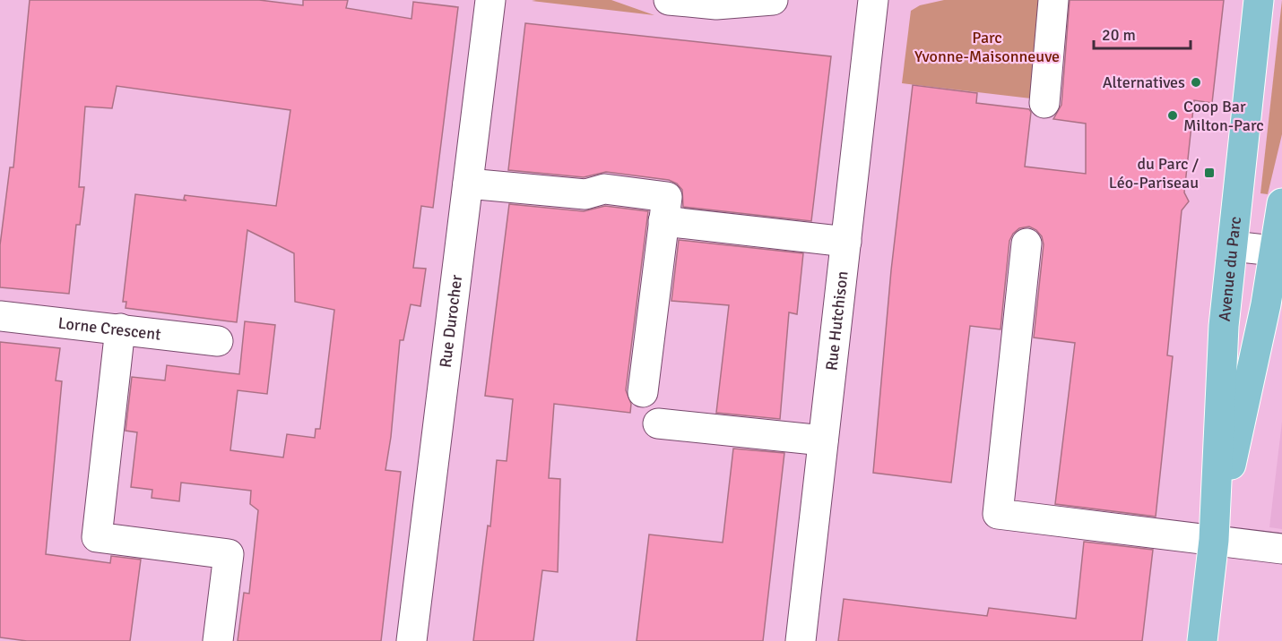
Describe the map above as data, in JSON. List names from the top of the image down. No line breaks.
{"streets":{"main road":["Avenue du Parc"],"street":["Rue Durocher","Rue Hutchison","Lorne Crescent"]},"parks":["Parc Yvonne-Maisonneuve"],"places":{"other":["Alternatives","Coop Bar Milton-Parc"],"transit":["du Parc / Léo-Pariseau"]},"scale_bar":"20 m"}
